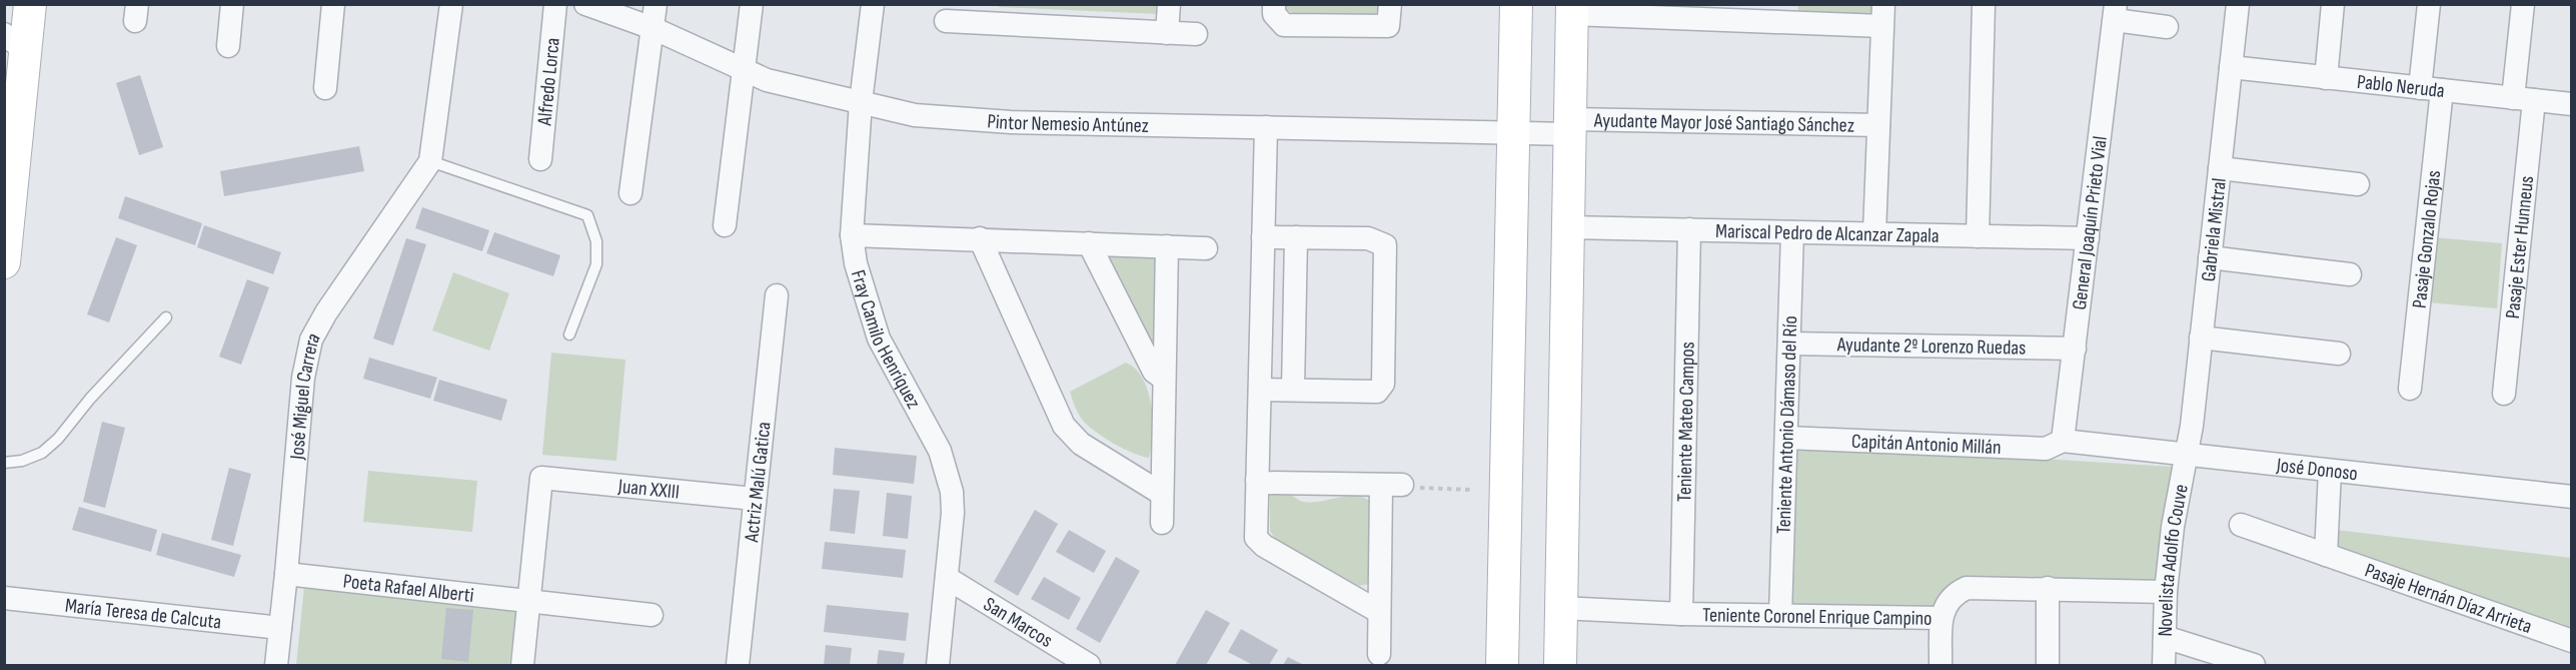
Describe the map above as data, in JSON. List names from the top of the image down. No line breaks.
{"streets":{"street":["Alfredo Lorca","Pablo Neruda","Ayudante Mayor José Santiago Sánchez","Pintor Nemesio Antúnez","General Joaquín Prieto Vial","Gabriela Mistral","Mariscal Pedro de Alcanzar Zapala","Pasaje Gonzalo Rojas","Pasaje Ester Hunneus","Fray Camilo Henríquez","Ayudante 2º Lorenzo Ruedas","José Miguel Carrera","Teniente Mateo Campos","Teniente Antonio Dámaso del Río","Capitán Antonio Millán","José Donoso","Actriz Malú Gatica","Juan XXIII","Novelista Adolfo Couve","Poeta Rafael Alberti","Pasaje Hernán Díaz Arrieta","María Teresa de Calcuta","Teniente Coronel Enrique Campino","San Marcos"]},"crossings":[["Pablo Neruda","Gabriela Mistral"],["Pablo Neruda","Pasaje Gonzalo Rojas"],["Pablo Neruda","Pasaje Ester Hunneus"],["Ayudante Mayor José Santiago Sánchez","Pintor Nemesio Antúnez"],["Pintor Nemesio Antúnez","Fray Camilo Henríquez"],["General Joaquín Prieto Vial","Mariscal Pedro de Alcanzar Zapala"],["General Joaquín Prieto Vial","Ayudante 2º Lorenzo Ruedas"],["General Joaquín Prieto Vial","Capitán Antonio Millán"],["General Joaquín Prieto Vial","José Donoso"],["Gabriela Mistral","José Donoso"],["Gabriela Mistral","Novelista Adolfo Couve"],["Mariscal Pedro de Alcanzar Zapala","Teniente Mateo Campos"],["Mariscal Pedro de Alcanzar Zapala","Teniente Antonio Dámaso del Río"],["Fray Camilo Henríquez","San Marcos"],["Ayudante 2º Lorenzo Ruedas","Teniente Antonio Dámaso del Río"],["José Miguel Carrera","Poeta Rafael Alberti"],["José Miguel Carrera","María Teresa de Calcuta"],["Teniente Mateo Campos","Teniente Coronel Enrique Campino"],["Teniente Antonio Dámaso del Río","Capitán Antonio Millán"],["Teniente Antonio Dámaso del Río","Teniente Coronel Enrique Campino"],["Capitán Antonio Millán","José Donoso"],["José Donoso","Novelista Adolfo Couve"],["Actriz Malú Gatica","Juan XXIII"],["Juan XXIII","Poeta Rafael Alberti"],["Novelista Adolfo Couve","Teniente Coronel Enrique Campino"]]}
